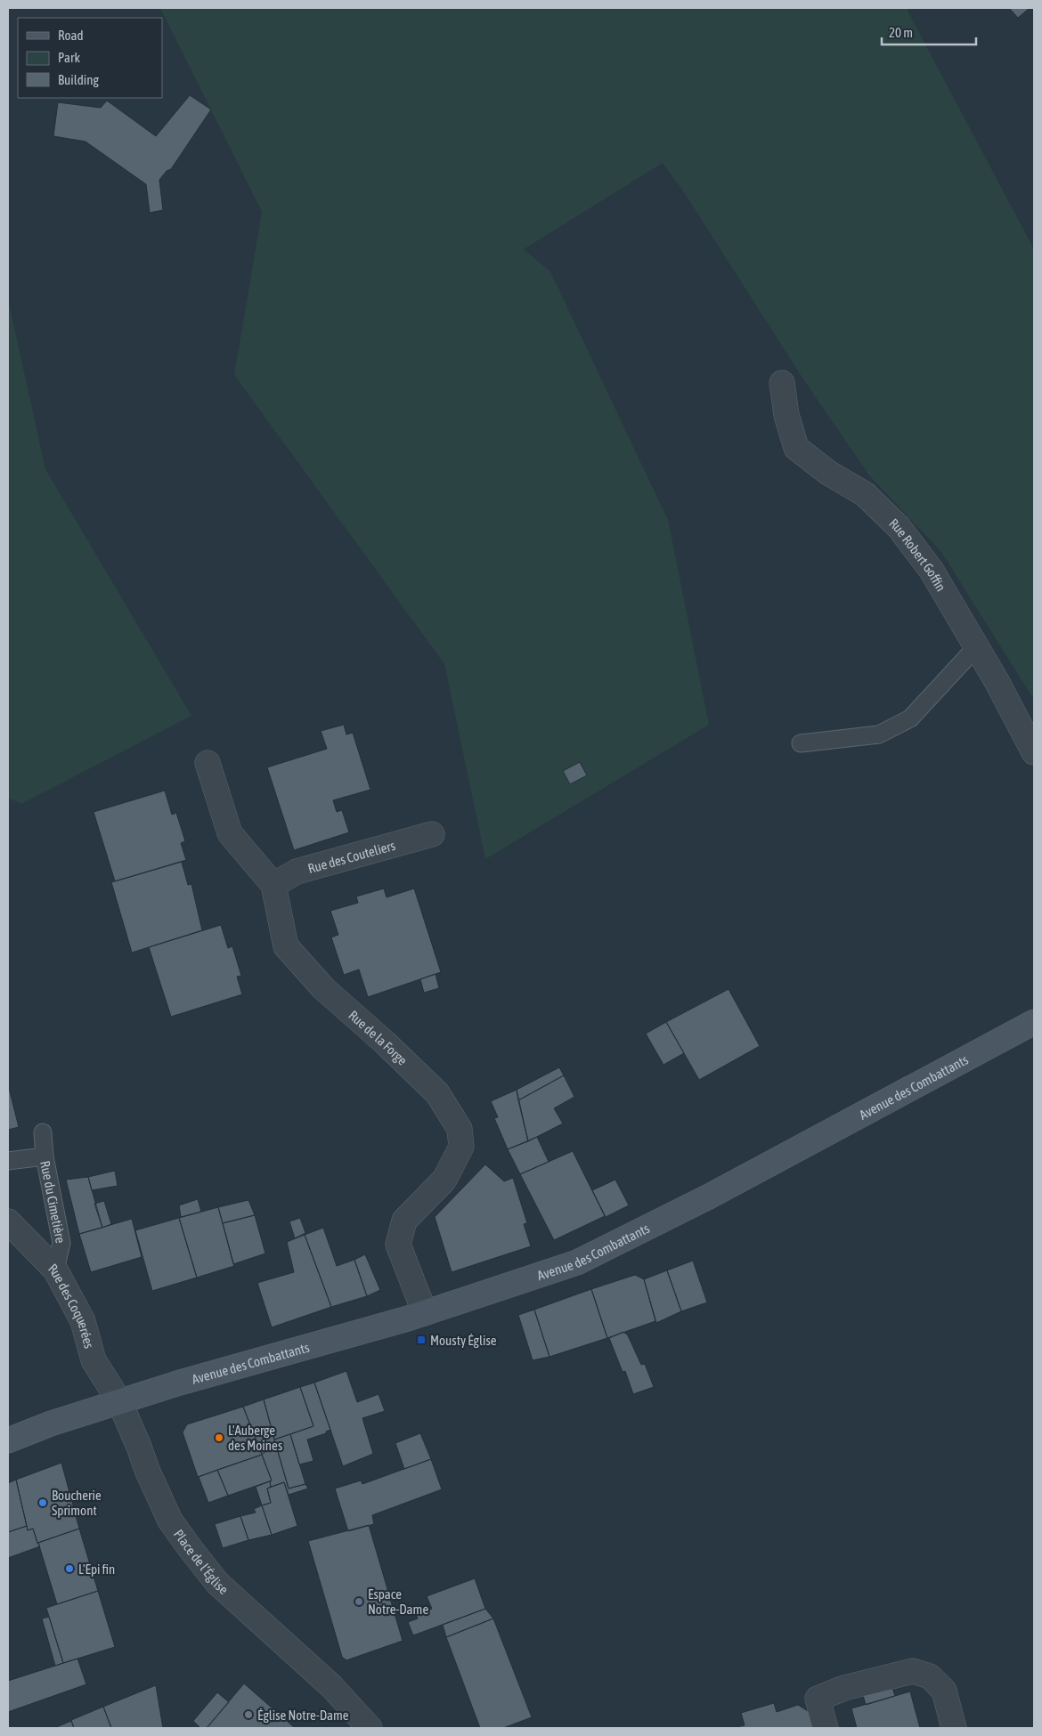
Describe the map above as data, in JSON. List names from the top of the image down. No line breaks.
{"streets":{"main road":["Avenue des Combattants"],"street":["Rue Robert Goffin","Rue des Couteliers","Rue de la Forge","Rue des Coquerées","Place de l’Église"],"lane":["Rue du Cimetière"]},"crossings":[["Rue des Couteliers","Rue de la Forge"],["Rue de la Forge","Avenue des Combattants"],["Avenue des Combattants","Rue des Coquerées"],["Avenue des Combattants","Place de l’Église"],["Rue du Cimetière","Rue des Coquerées"],["Rue des Coquerées","Place de l’Église"]],"places":{"transit":["Mousty Église"],"other":["L'Auberge des Moines","Boucherie Sprimont","L'Epi fin","Espace Notre-Dame","Église Notre-Dame"]},"legend":["Road","Park","Building"],"scale_bar":"20 m"}
